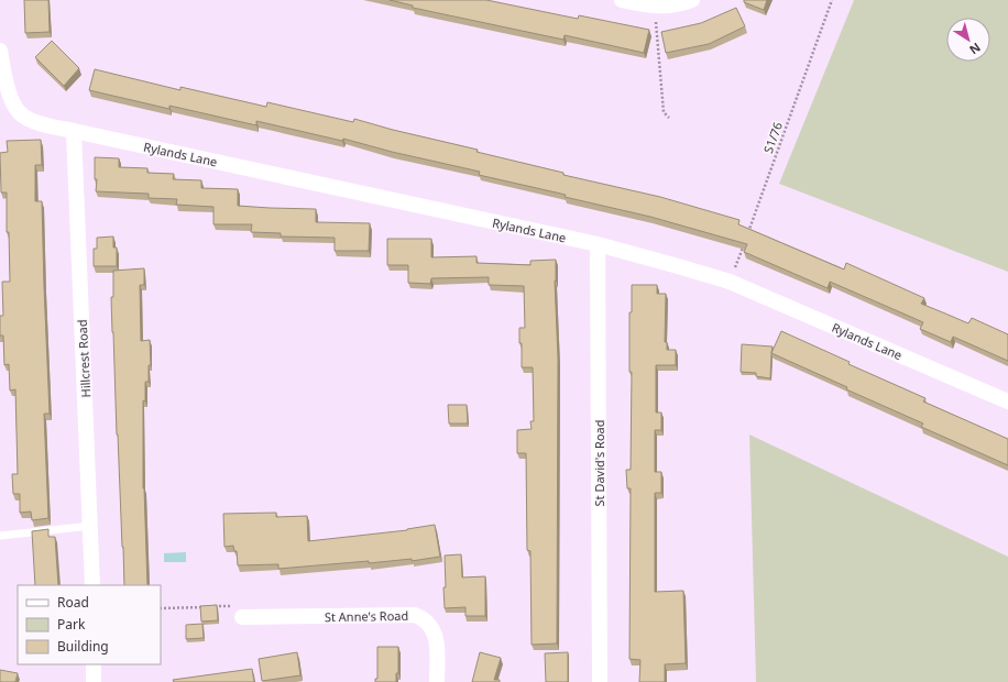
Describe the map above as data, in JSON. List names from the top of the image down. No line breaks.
{"streets":{"street":["Rylands Lane","Hillcrest Road","St David's Road","St Anne's Road"],"path":["S1/76"]},"crossings":[["Rylands Lane","Hillcrest Road"],["Rylands Lane","St David's Road"]],"legend":["Road","Park","Building"],"north":"bottom right"}
